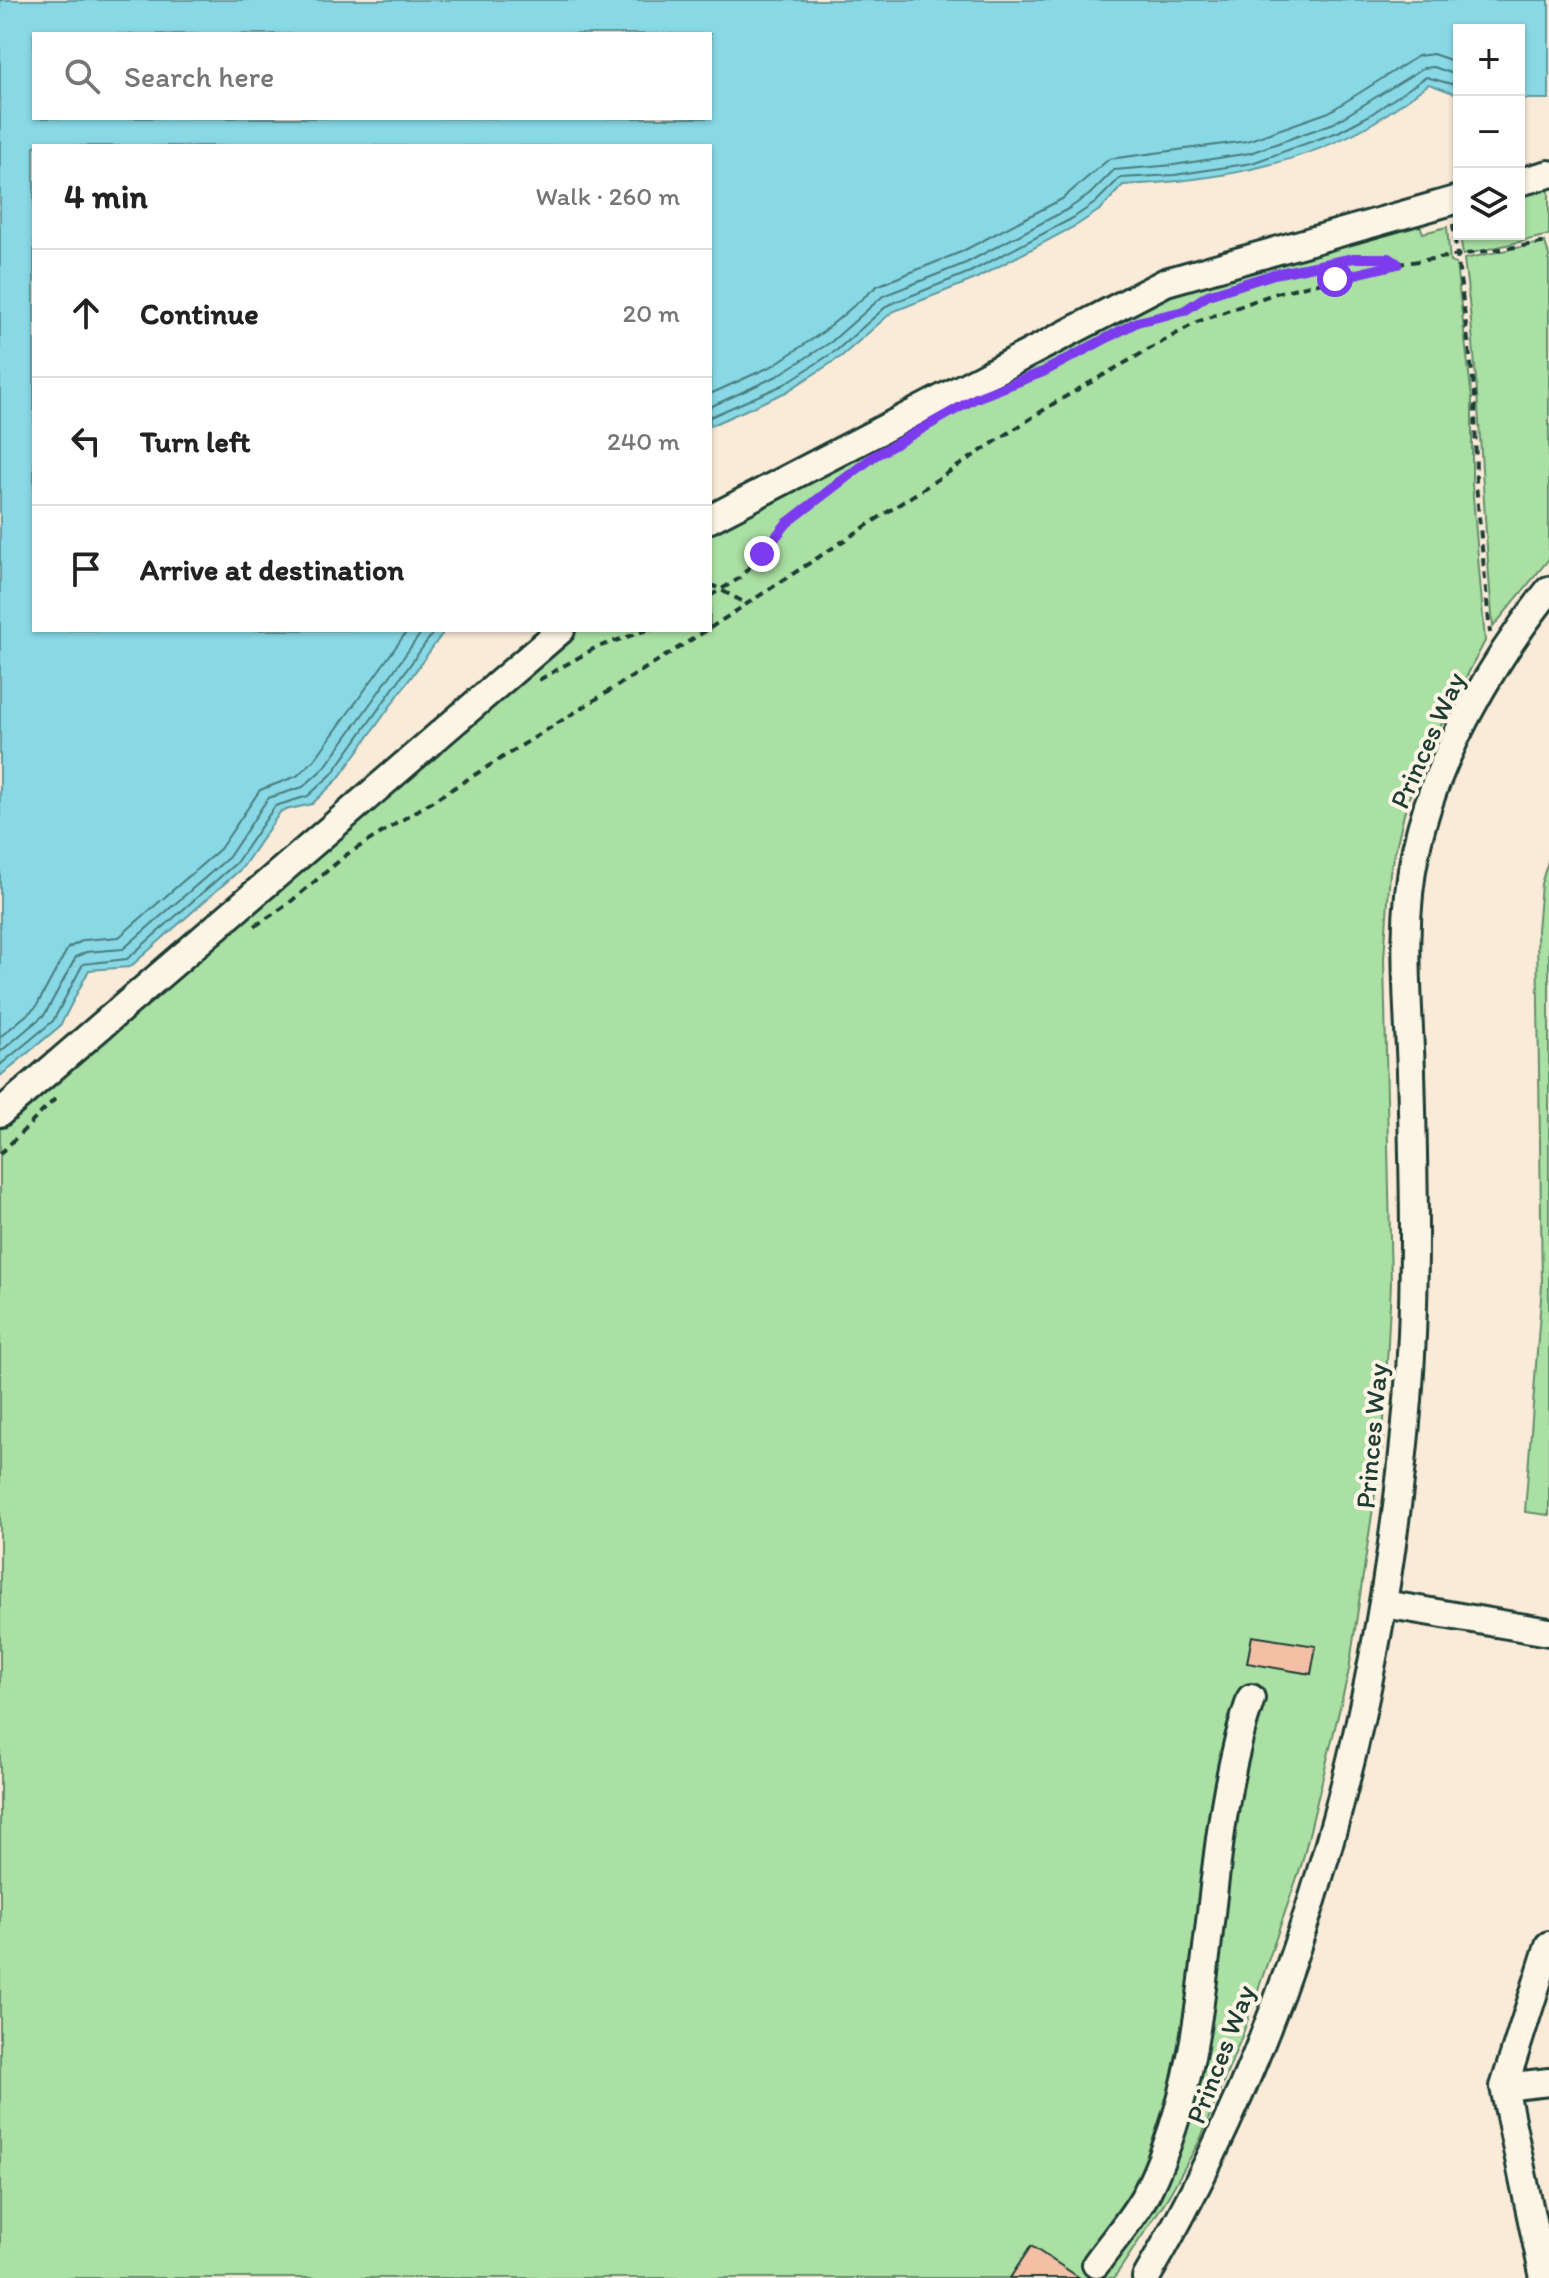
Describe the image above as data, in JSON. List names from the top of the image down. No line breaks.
{"streets":{"street":["Princes Way"]},"page":{"map_buttons":["+","−"],"search":"Search here","heading":["4 min","Walk · 260 m"],"list":[["Continue","20 m"],["Turn left","240 m"],"Arrive at destination"]}}
